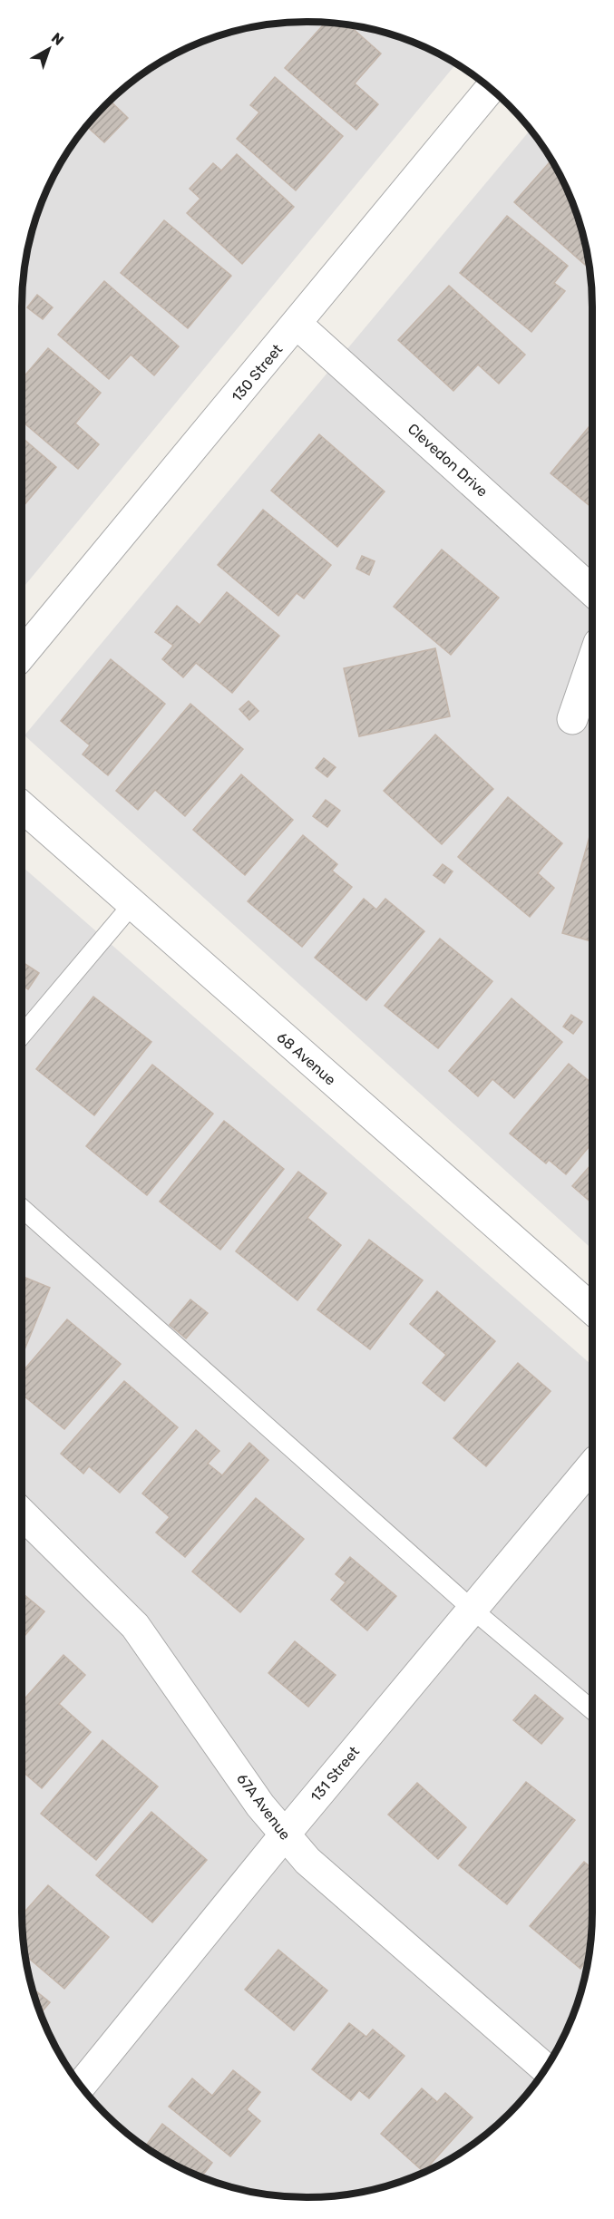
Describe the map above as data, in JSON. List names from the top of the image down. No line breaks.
{"streets":{"street":["130 Street","Clevedon Drive","68 Avenue","131 Street","67A Avenue"]},"crossings":[["130 Street","Clevedon Drive"],["131 Street","67A Avenue"]],"north":"top right"}
